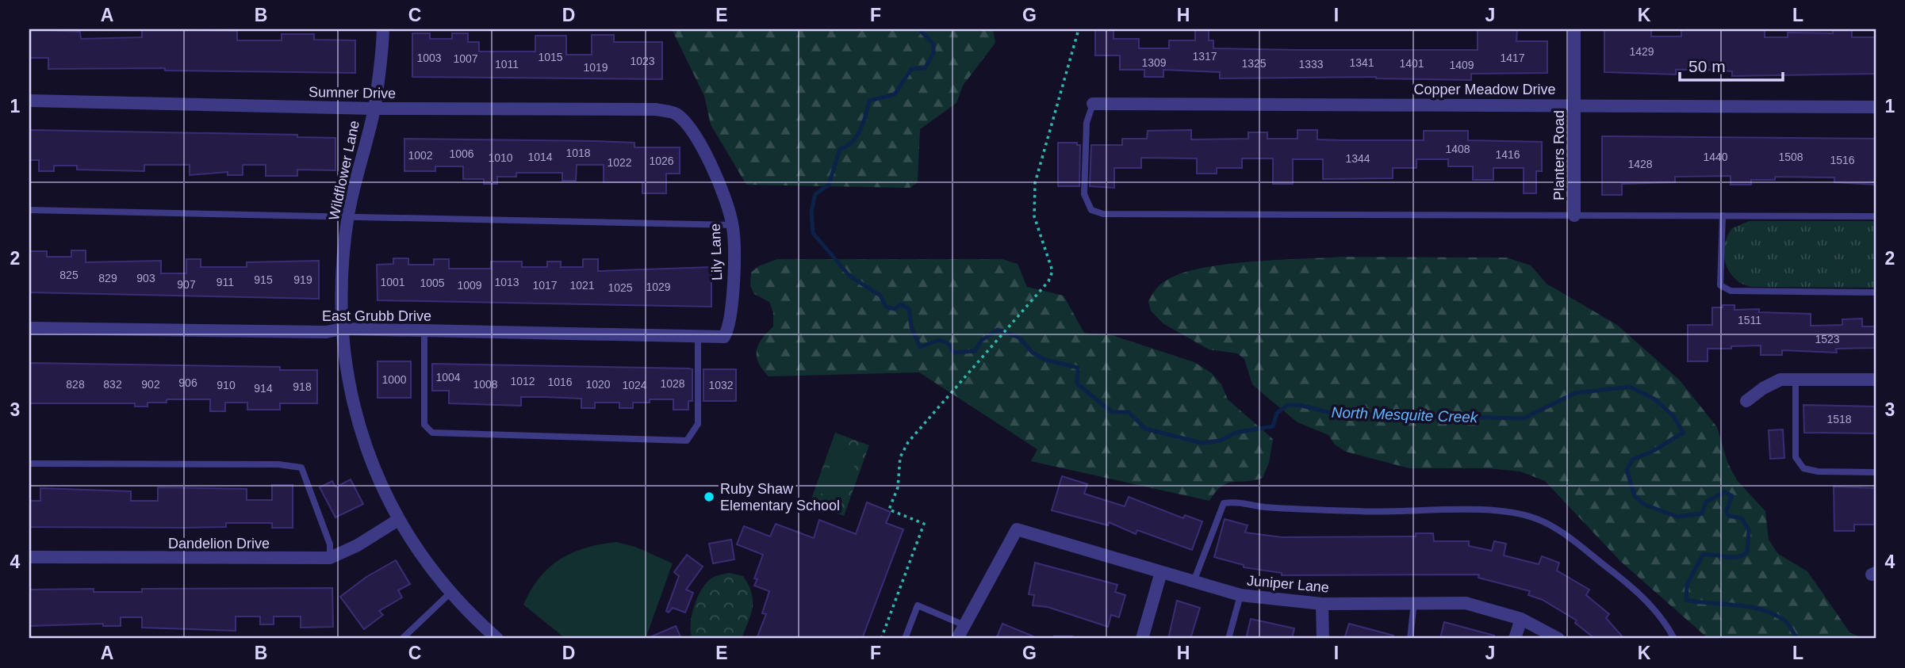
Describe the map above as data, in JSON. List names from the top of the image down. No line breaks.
{"streets":{"street":["Copper Meadow Drive","Sumner Drive","Planters Road","Wildflower Lane","Lily Lane","East Grubb Drive","Dandelion Drive","Juniper Lane"]},"crossings":[["Copper Meadow Drive","Planters Road"],["Sumner Drive","Wildflower Lane"],["Sumner Drive","Lily Lane"],["Wildflower Lane","East Grubb Drive"],["Wildflower Lane","Dandelion Drive"],["Lily Lane","East Grubb Drive"]],"water":["North Mesquite Creek"],"places":["Ruby Shaw Elementary School"],"house_numbers":["1429","1317","1015","1003","1417","1007","1023","1309","1341","1325","1401","1011","1333","1409","1019","1408","1018","1006","1416","1002","1014","1440","1508","1010","1344","1516","1026","1022","1428","825","829","903","915","919","911","1001","1013","1005","907","1009","1017","1021","1029","1025","1511","1523","1004","1000","1012","1016","906","1028","828","832","902","1008","1020","910","1024","1032","918","914","1518"],"scale_bar":"50 m","grid":{"columns":["A","B","C","D","E","F","G","H","I","J","K","L"],"rows":["1","2","3","4"]}}
